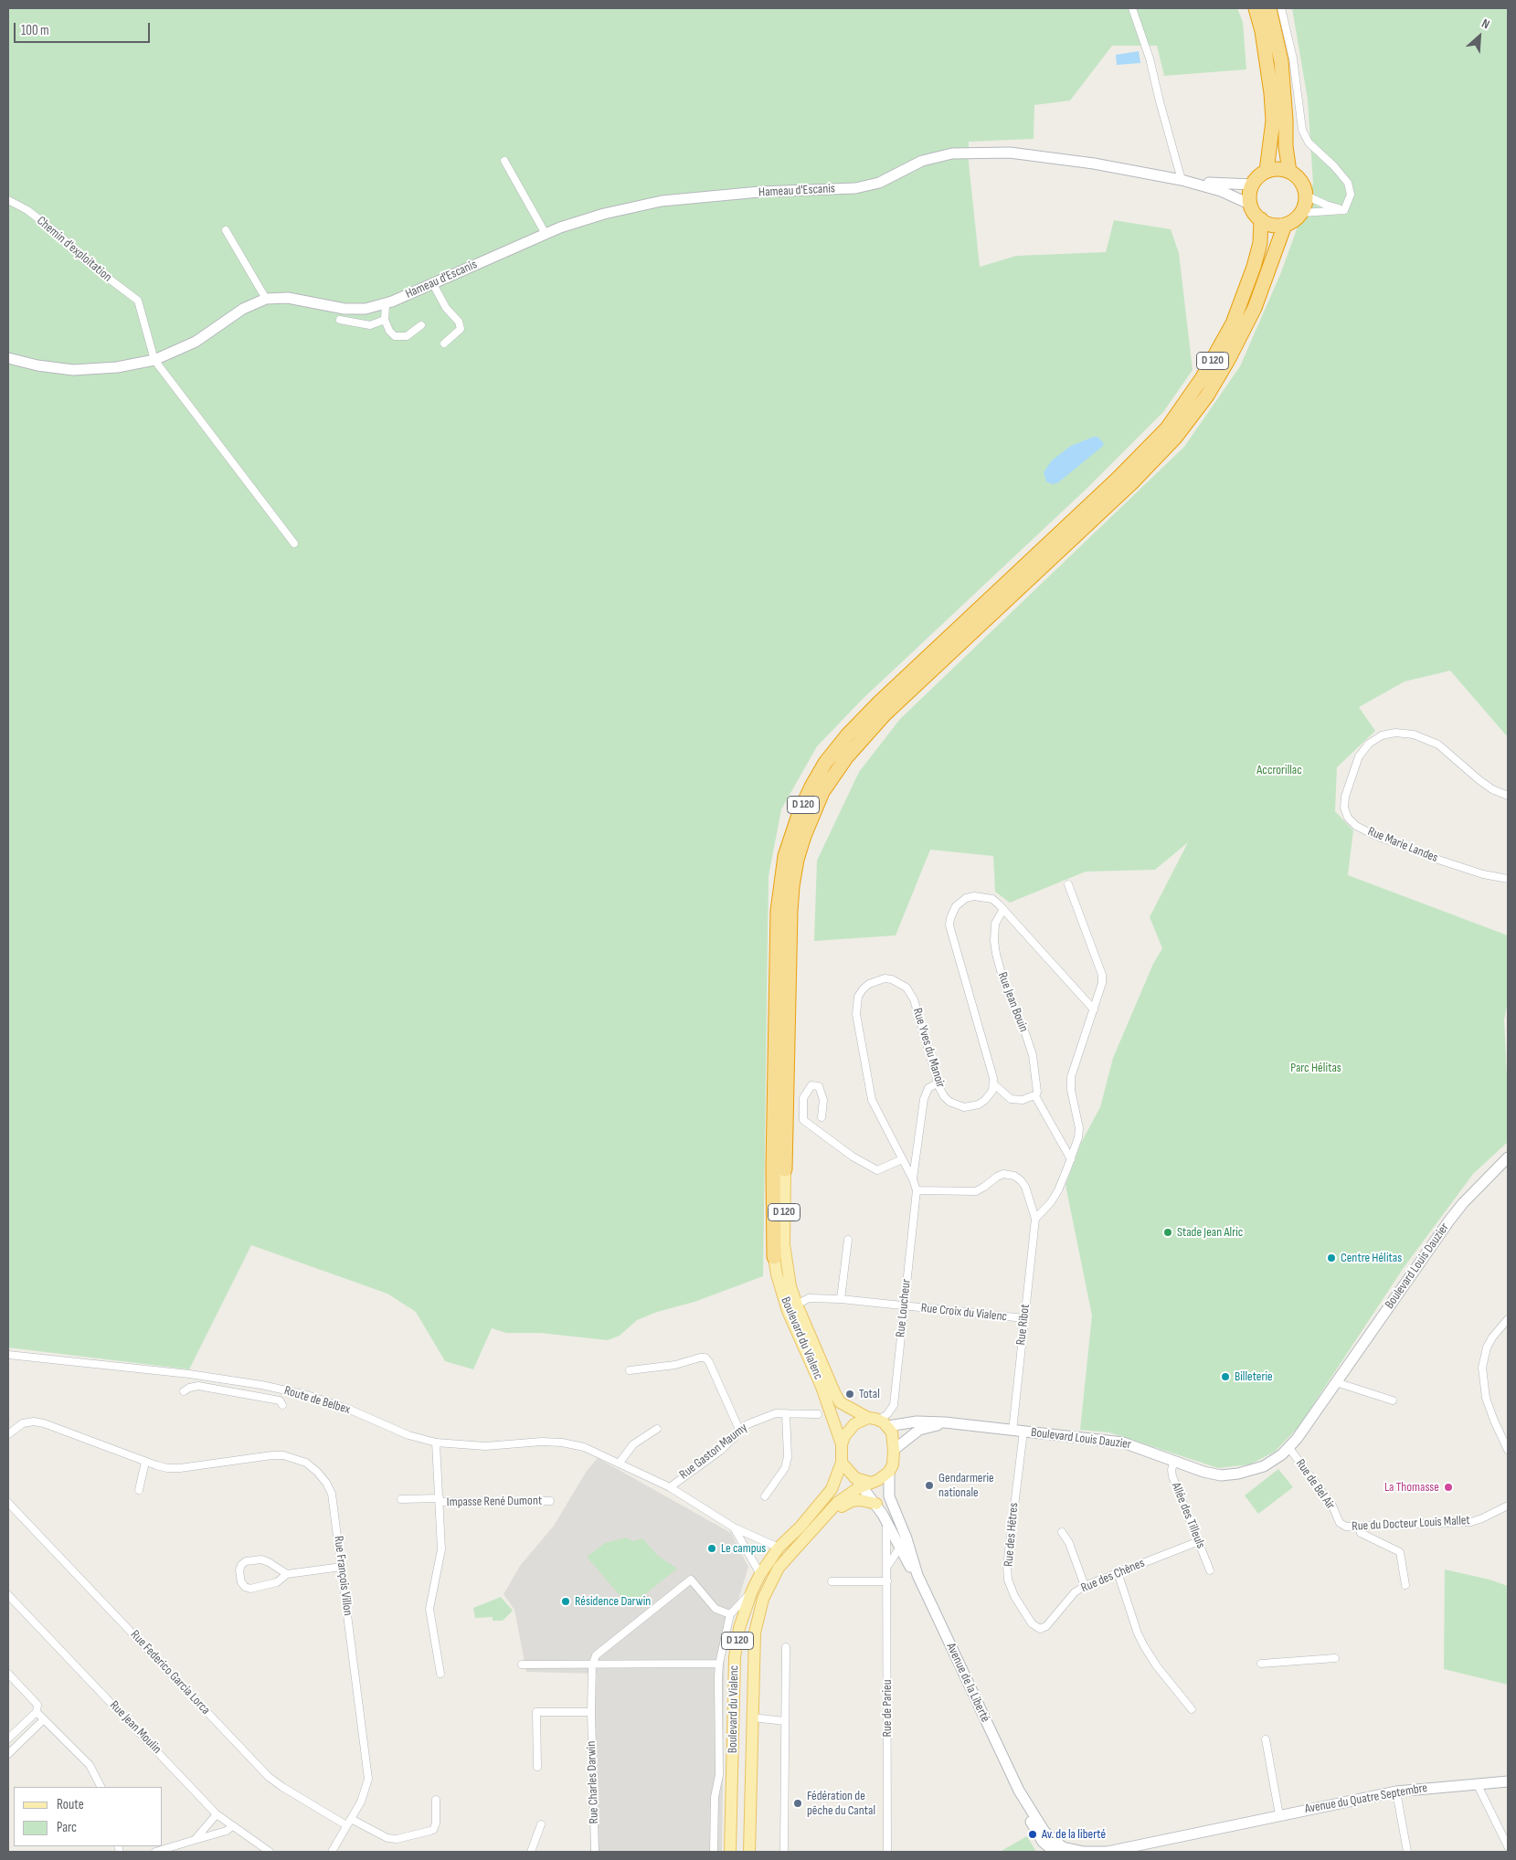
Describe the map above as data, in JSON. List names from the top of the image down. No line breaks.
{"streets":{"highway":["D 120"],"main road":["Boulevard du Vialenc"],"street":["Hameau d'Escanis","Chemin d'exploitation","Rue Marie Landes","Rue Jean Bouin","Rue Yves du Manoir","Boulevard Louis Dauzier","Rue Loucheur","Rue Croix du Vialenc","Rue Ribot","Route de Belbex","Rue Gaston Maumy","Rue de Bel Air","Impasse René Dumont","Allée des Tilleuls","Rue du Docteur Louis Mallet","Rue des Hêtres","Rue François Villon","Rue des Chênes","Rue Federico Garcia Lorca","Avenue de la Liberté","Rue de Parieu","Rue Jean Moulin","Rue Charles Darwin","Avenue du Quatre Septembre"]},"crossings":[["Hameau d'Escanis","Chemin d'exploitation"],["D 120","Boulevard Louis Dauzier"],["D 120","Rue Loucheur"],["D 120","Rue Croix du Vialenc"],["D 120","Boulevard du Vialenc"],["D 120","Avenue de la Liberté"],["Rue Yves du Manoir","Rue Loucheur"],["Boulevard Louis Dauzier","Rue Loucheur"],["Boulevard Louis Dauzier","Rue Ribot"],["Boulevard Louis Dauzier","Boulevard du Vialenc"],["Boulevard Louis Dauzier","Rue de Bel Air"],["Boulevard Louis Dauzier","Allée des Tilleuls"],["Boulevard Louis Dauzier","Rue des Hêtres"],["Boulevard Louis Dauzier","Avenue de la Liberté"],["Rue Loucheur","Rue Croix du Vialenc"],["Rue Loucheur","Boulevard du Vialenc"],["Rue Loucheur","Avenue de la Liberté"],["Rue Croix du Vialenc","Rue Ribot"],["Boulevard du Vialenc","Route de Belbex"],["Boulevard du Vialenc","Avenue de la Liberté"],["Route de Belbex","Rue Gaston Maumy"],["Route de Belbex","Impasse René Dumont"],["Rue de Bel Air","Rue du Docteur Louis Mallet"],["Allée des Tilleuls","Rue des Chênes"],["Rue des Hêtres","Rue des Chênes"],["Rue François Villon","Rue Federico Garcia Lorca"],["Avenue de la Liberté","Rue de Parieu"],["Avenue de la Liberté","Avenue du Quatre Septembre"]],"parks":["Accrorillac","Parc Hélitas"],"places":["Stade Jean Alric","Centre Hélitas","Billeterie","Total","Gendarmerie nationale","La Thomasse","Le campus","Résidence Darwin","Fédération de pêche du Cantal","Av. de la liberté"],"legend":["Route","Parc"],"scale_bar":"100 m","north":"top right"}
